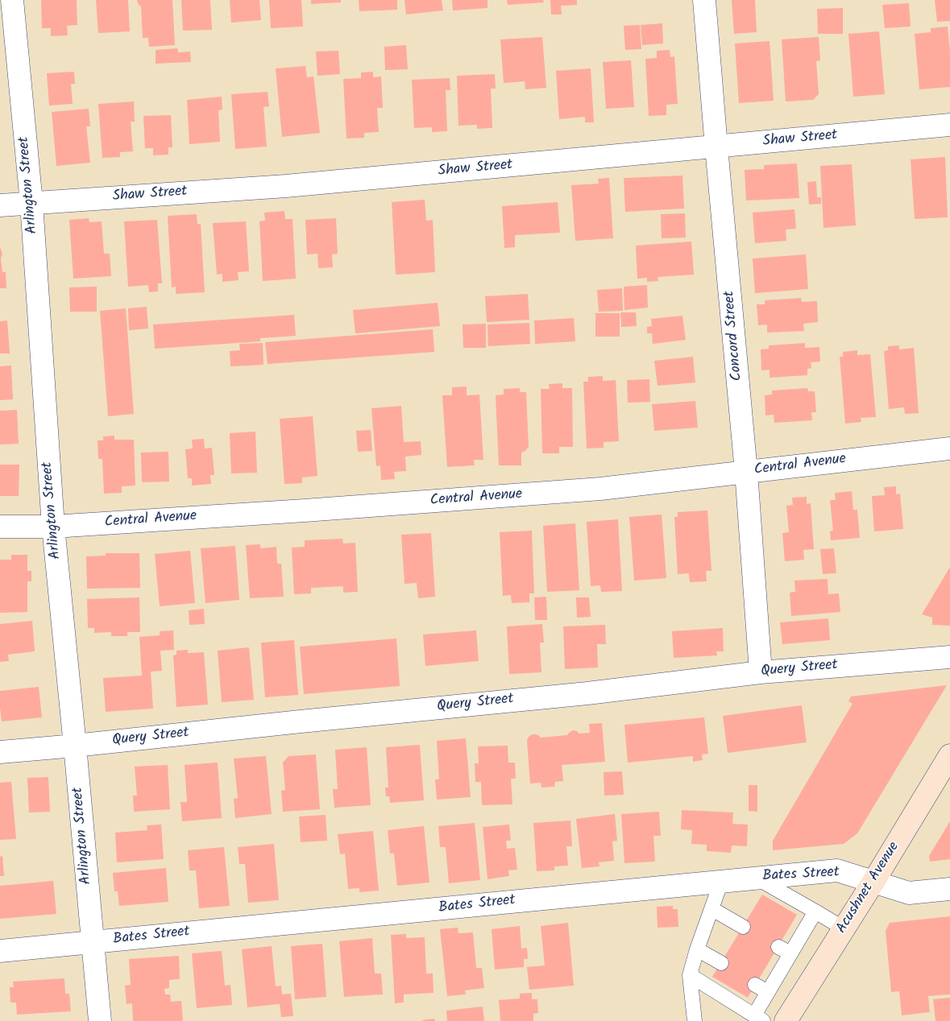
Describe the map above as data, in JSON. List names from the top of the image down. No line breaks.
{"streets":{"main road":["Acushnet Avenue"],"street":["Shaw Street","Arlington Street","Concord Street","Central Avenue","Query Street","Bates Street"]},"crossings":[["Shaw Street","Arlington Street"],["Shaw Street","Concord Street"],["Arlington Street","Central Avenue"],["Arlington Street","Query Street"],["Arlington Street","Bates Street"],["Concord Street","Central Avenue"],["Concord Street","Query Street"],["Bates Street","Acushnet Avenue"]]}
